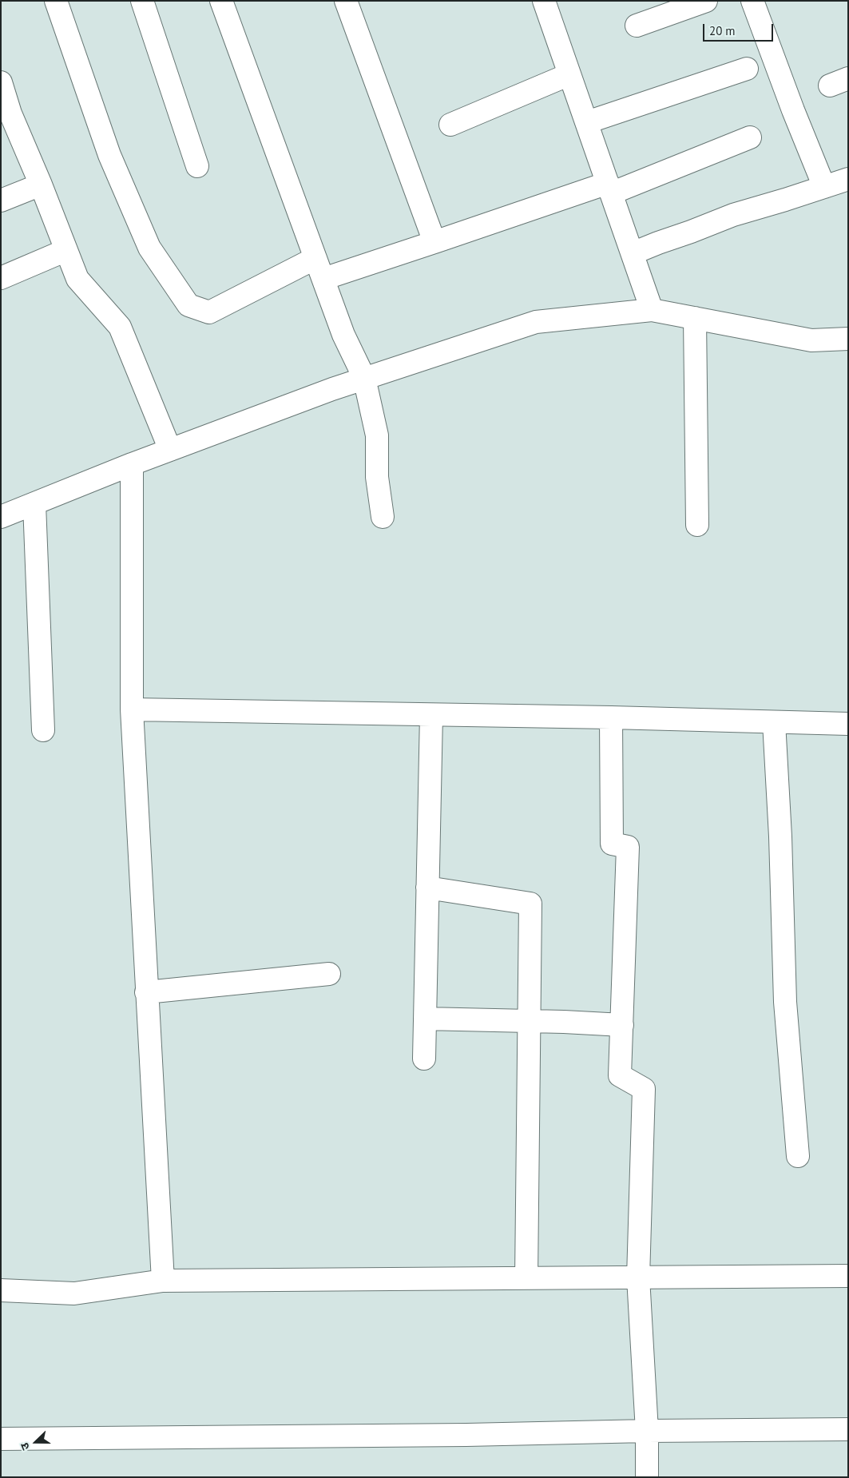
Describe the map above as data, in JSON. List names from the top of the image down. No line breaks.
{"scale_bar":"20 m","north":"left"}
